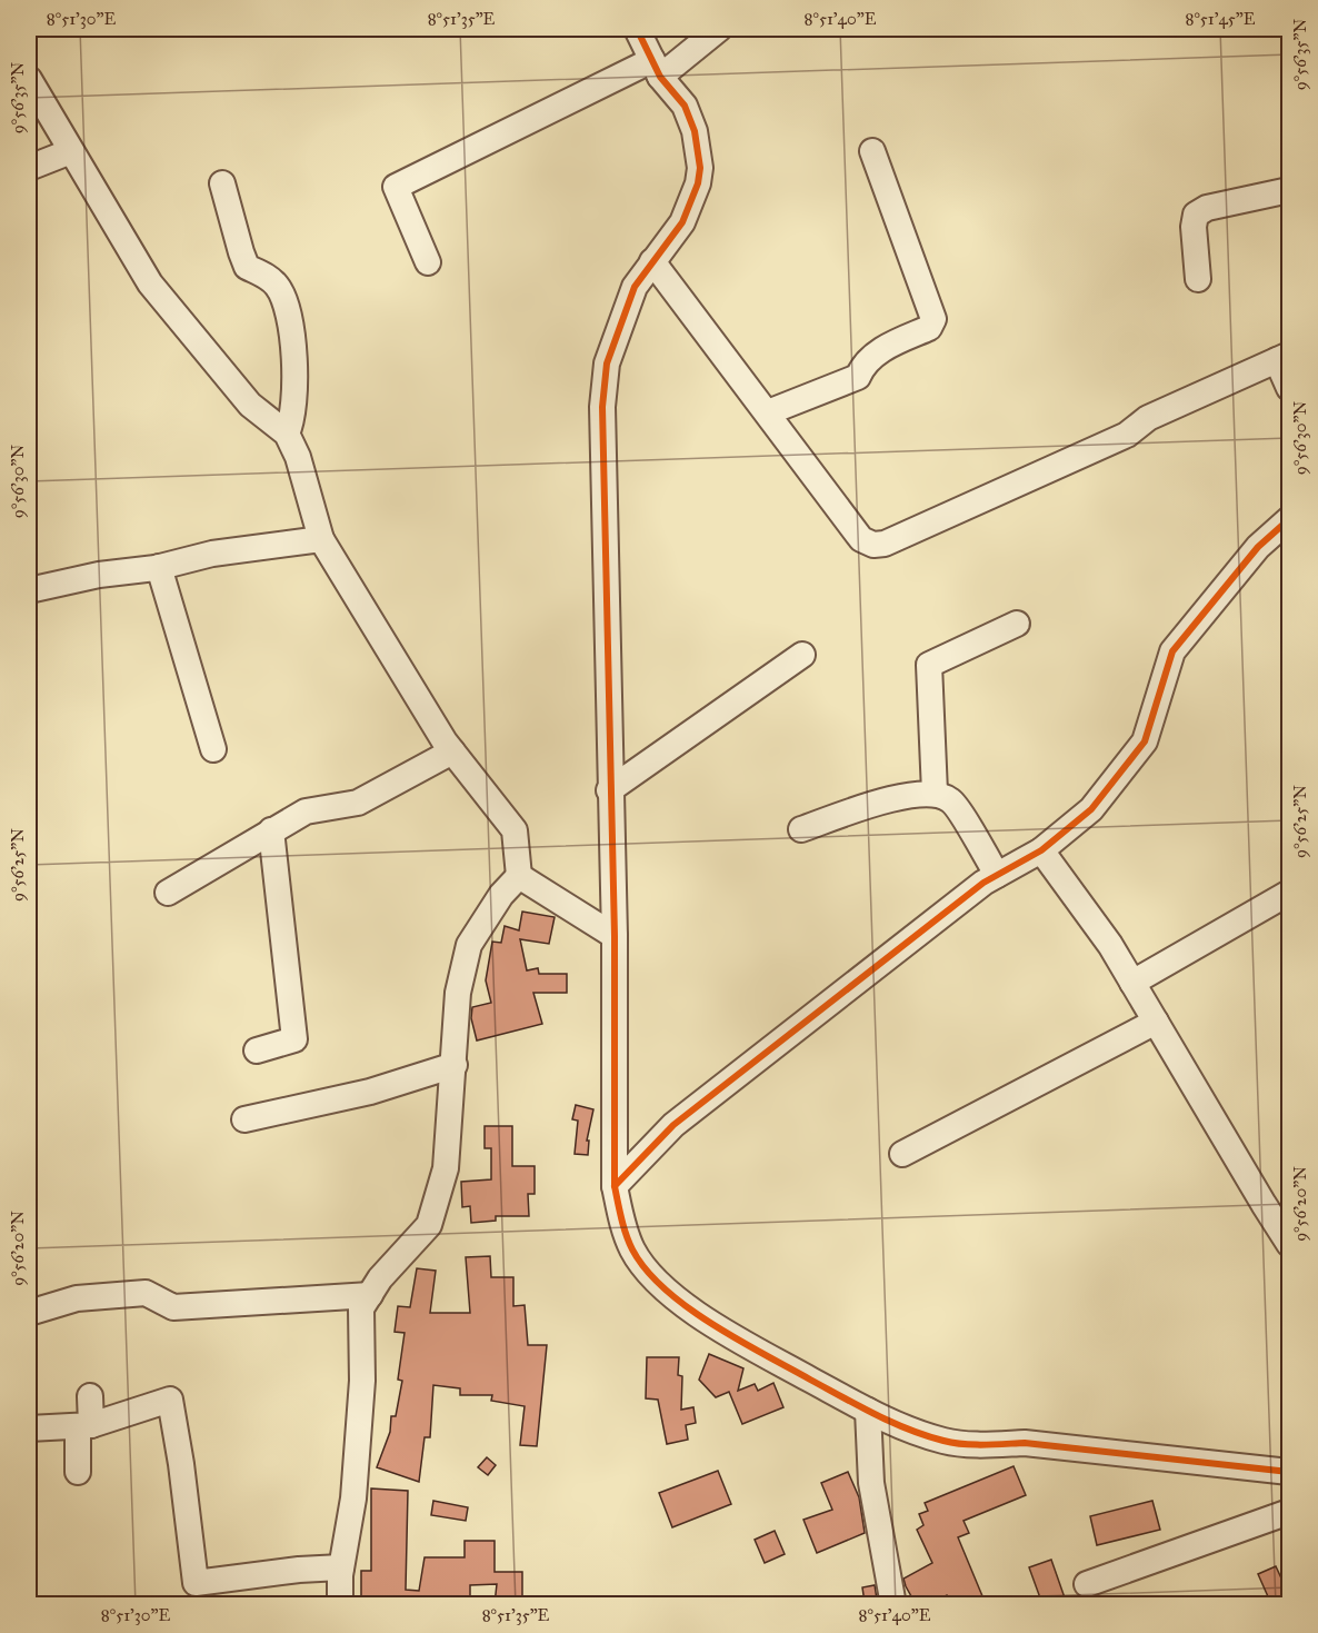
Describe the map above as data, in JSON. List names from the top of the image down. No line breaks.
{"coordinates":["8°51'30\"E","8°51'35\"E","8°51'40\"E","8°51'45\"E","9°56'35\"N","9°56'30\"N","9°56'25\"N","9°56'20\"N"]}
